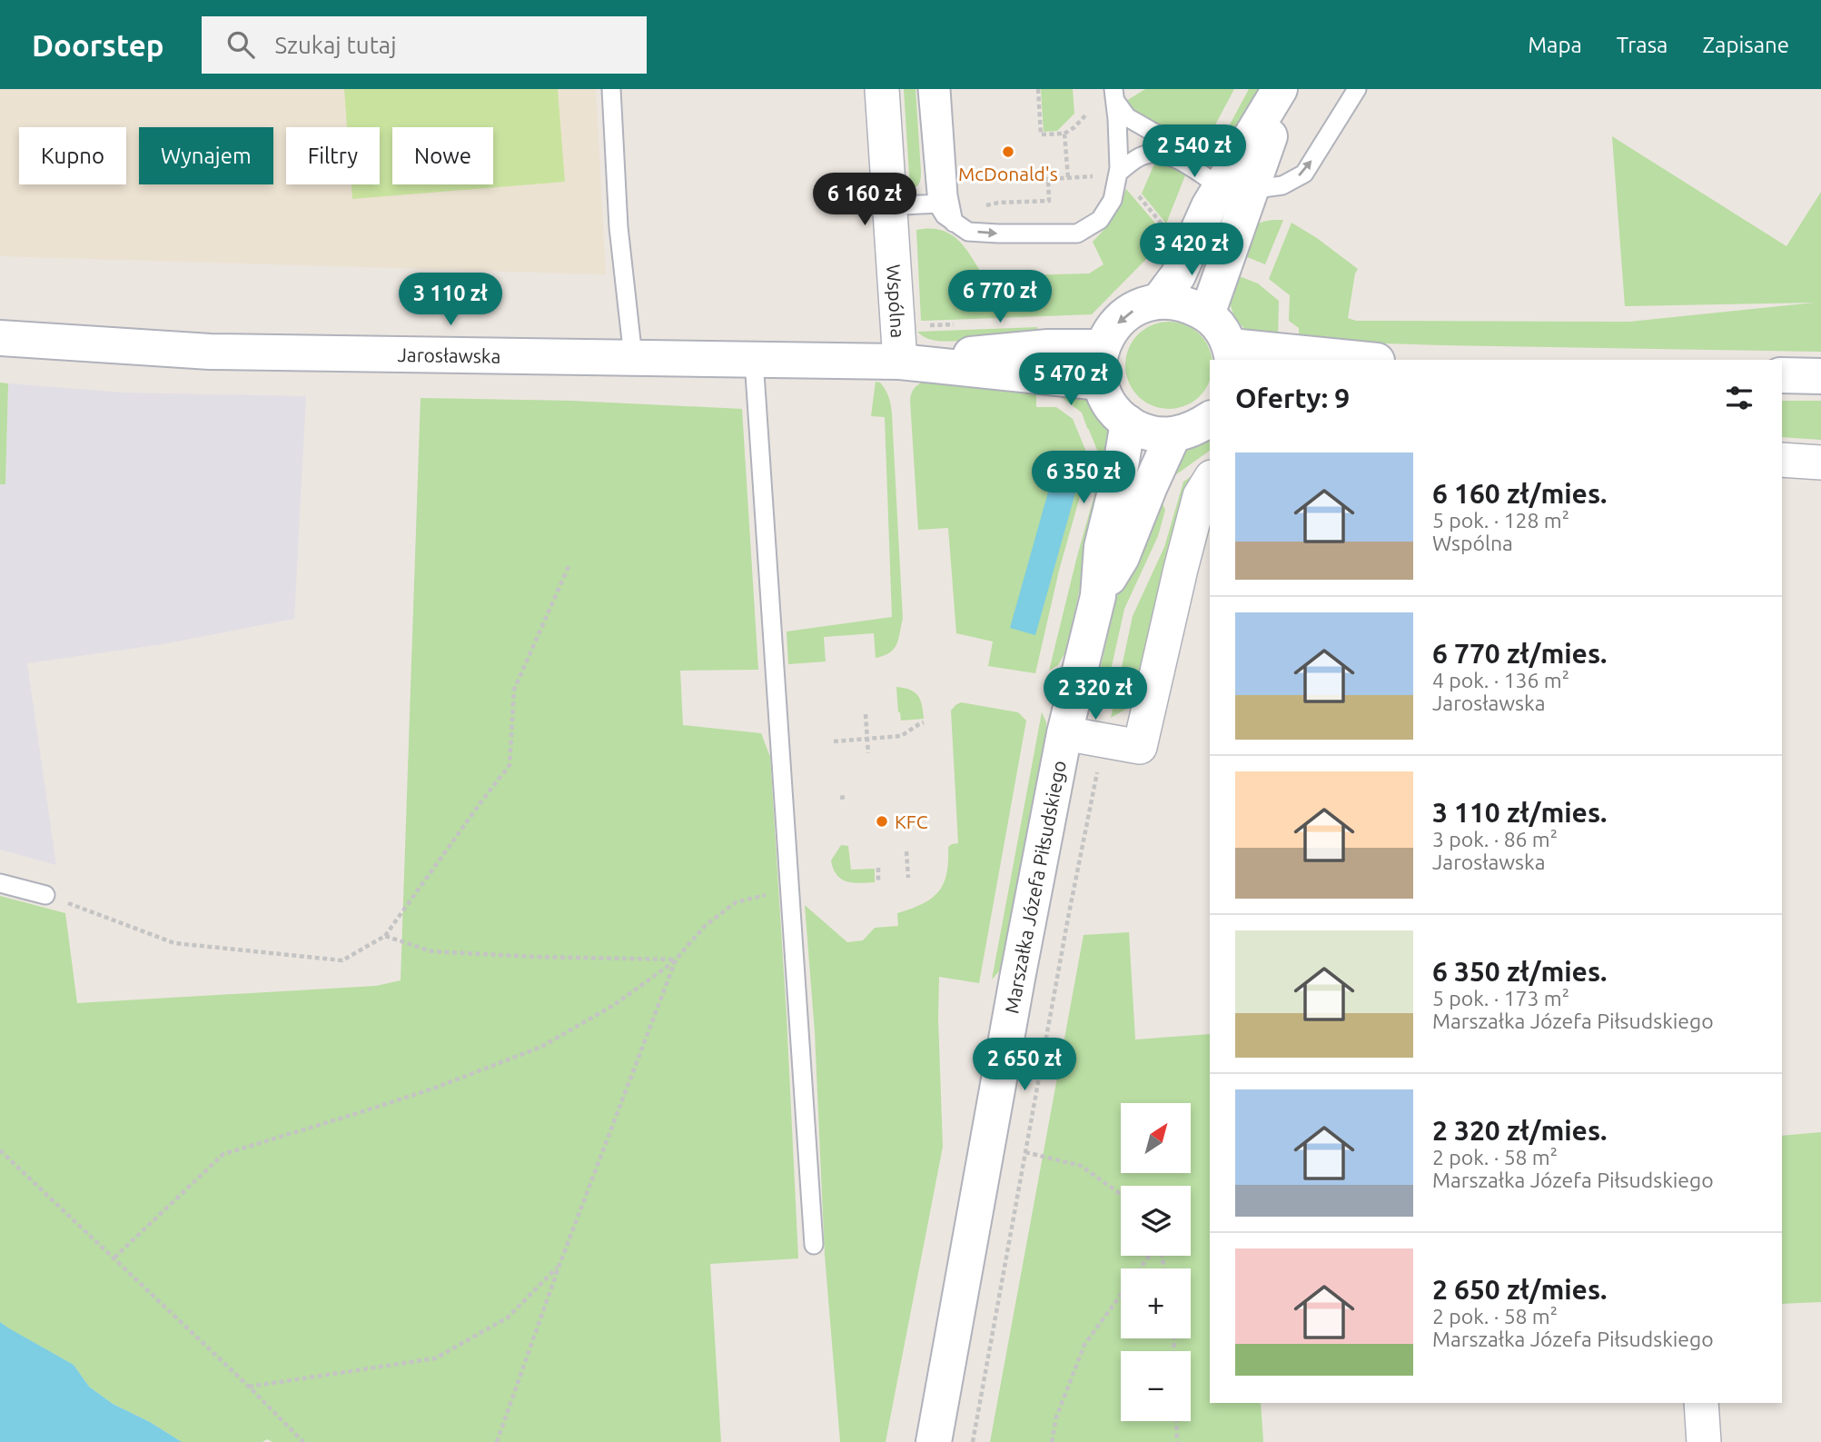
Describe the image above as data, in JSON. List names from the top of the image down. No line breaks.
{"streets":{"main road":["Jarosławska","Marszałka Józefa Piłsudskiego"],"street":["Wspólna"]},"crossings":[["Wspólna","Jarosławska"]],"places":["McDonald's","KFC"],"north":"top right","page":{"header":"Doorstep","search":"Szukaj tutaj","nav":["Mapa","Trasa","Zapisane"],"price":["2 540 zł","6 160 zł","3 420 zł","6 770 zł","3 110 zł","5 470 zł","6 350 zł","2 320 zł","2 650 zł"],"chip":["Kupno","Wynajem","Filtry","Nowe"],"heading":"Oferty: 9","list":[{"name":"6 160 zł/mies.","note":"5 pok. · 128 m² · Wspólna"},{"name":"6 770 zł/mies.","note":"4 pok. · 136 m² · Jarosławska"},{"name":"3 110 zł/mies.","note":"3 pok. · 86 m² · Jarosławska"},{"name":"6 350 zł/mies.","note":"5 pok. · 173 m² · Marszałka Józefa Piłsudskiego"},{"name":"2 320 zł/mies.","note":"2 pok. · 58 m² · Marszałka Józefa Piłsudskiego"},{"name":"2 650 zł/mies.","note":"2 pok. · 58 m² · Marszałka Józefa Piłsudskiego"}],"map_buttons":["+","−"]}}
